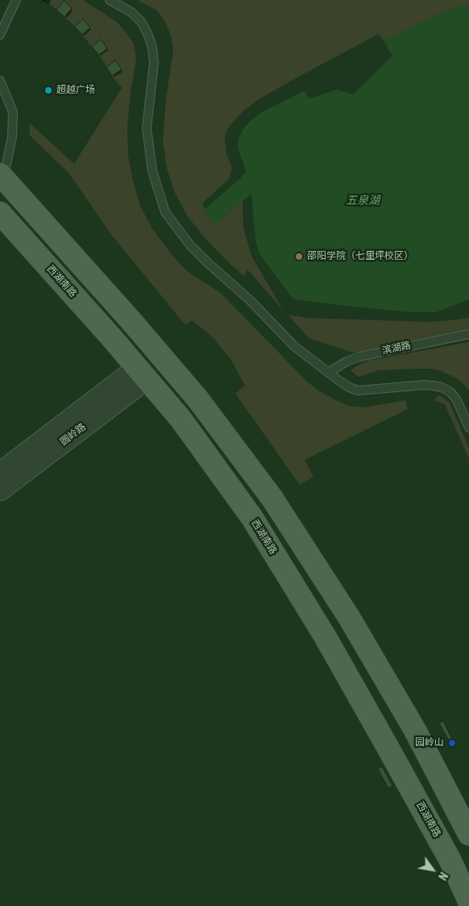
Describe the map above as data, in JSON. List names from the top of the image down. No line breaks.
{"streets":{"main road":["西湖南路"],"street":["圆岭路"],"lane":["滨湖路"]},"crossings":[["西湖南路","圆岭路"]],"water":["五泉湖"],"places":["超越广场","邵阳学院（七里坪校区）","园岭山"],"north":"bottom right"}
